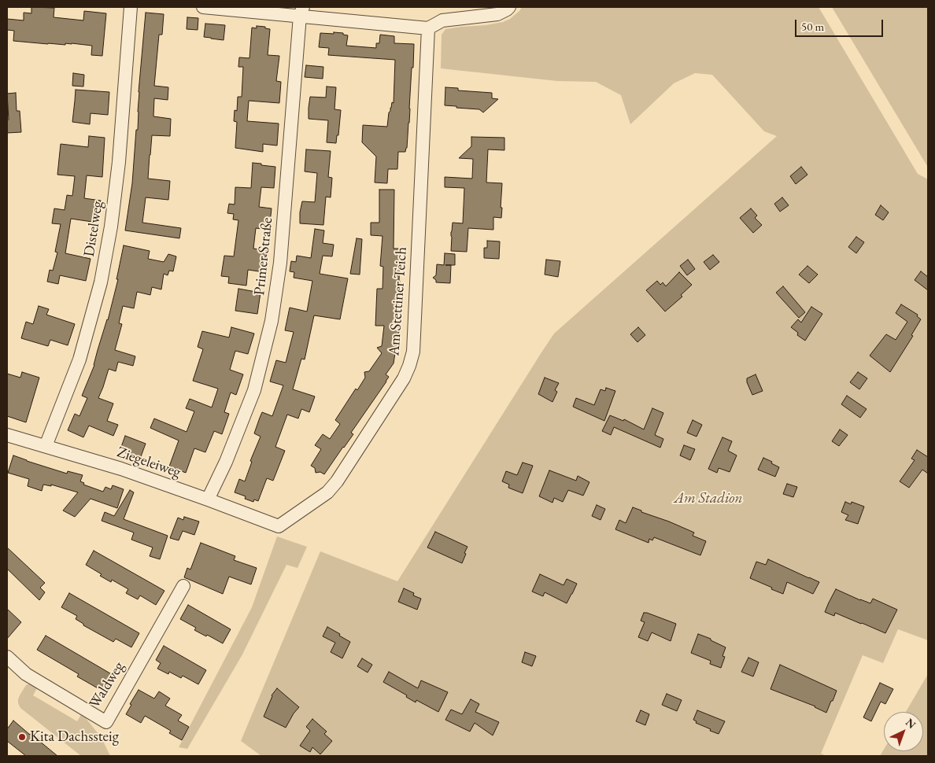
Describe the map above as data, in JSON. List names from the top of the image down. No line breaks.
{"streets":{"street":["Distelweg","Primer Straße","Am Stettiner Teich","Ziegeleiweg","Waldweg"]},"crossings":[["Distelweg","Ziegeleiweg"],["Primer Straße","Ziegeleiweg"],["Am Stettiner Teich","Ziegeleiweg"]],"parks":["Am Stadion"],"places":["Kita Dachssteig"],"scale_bar":"50 m","north":"top right"}
